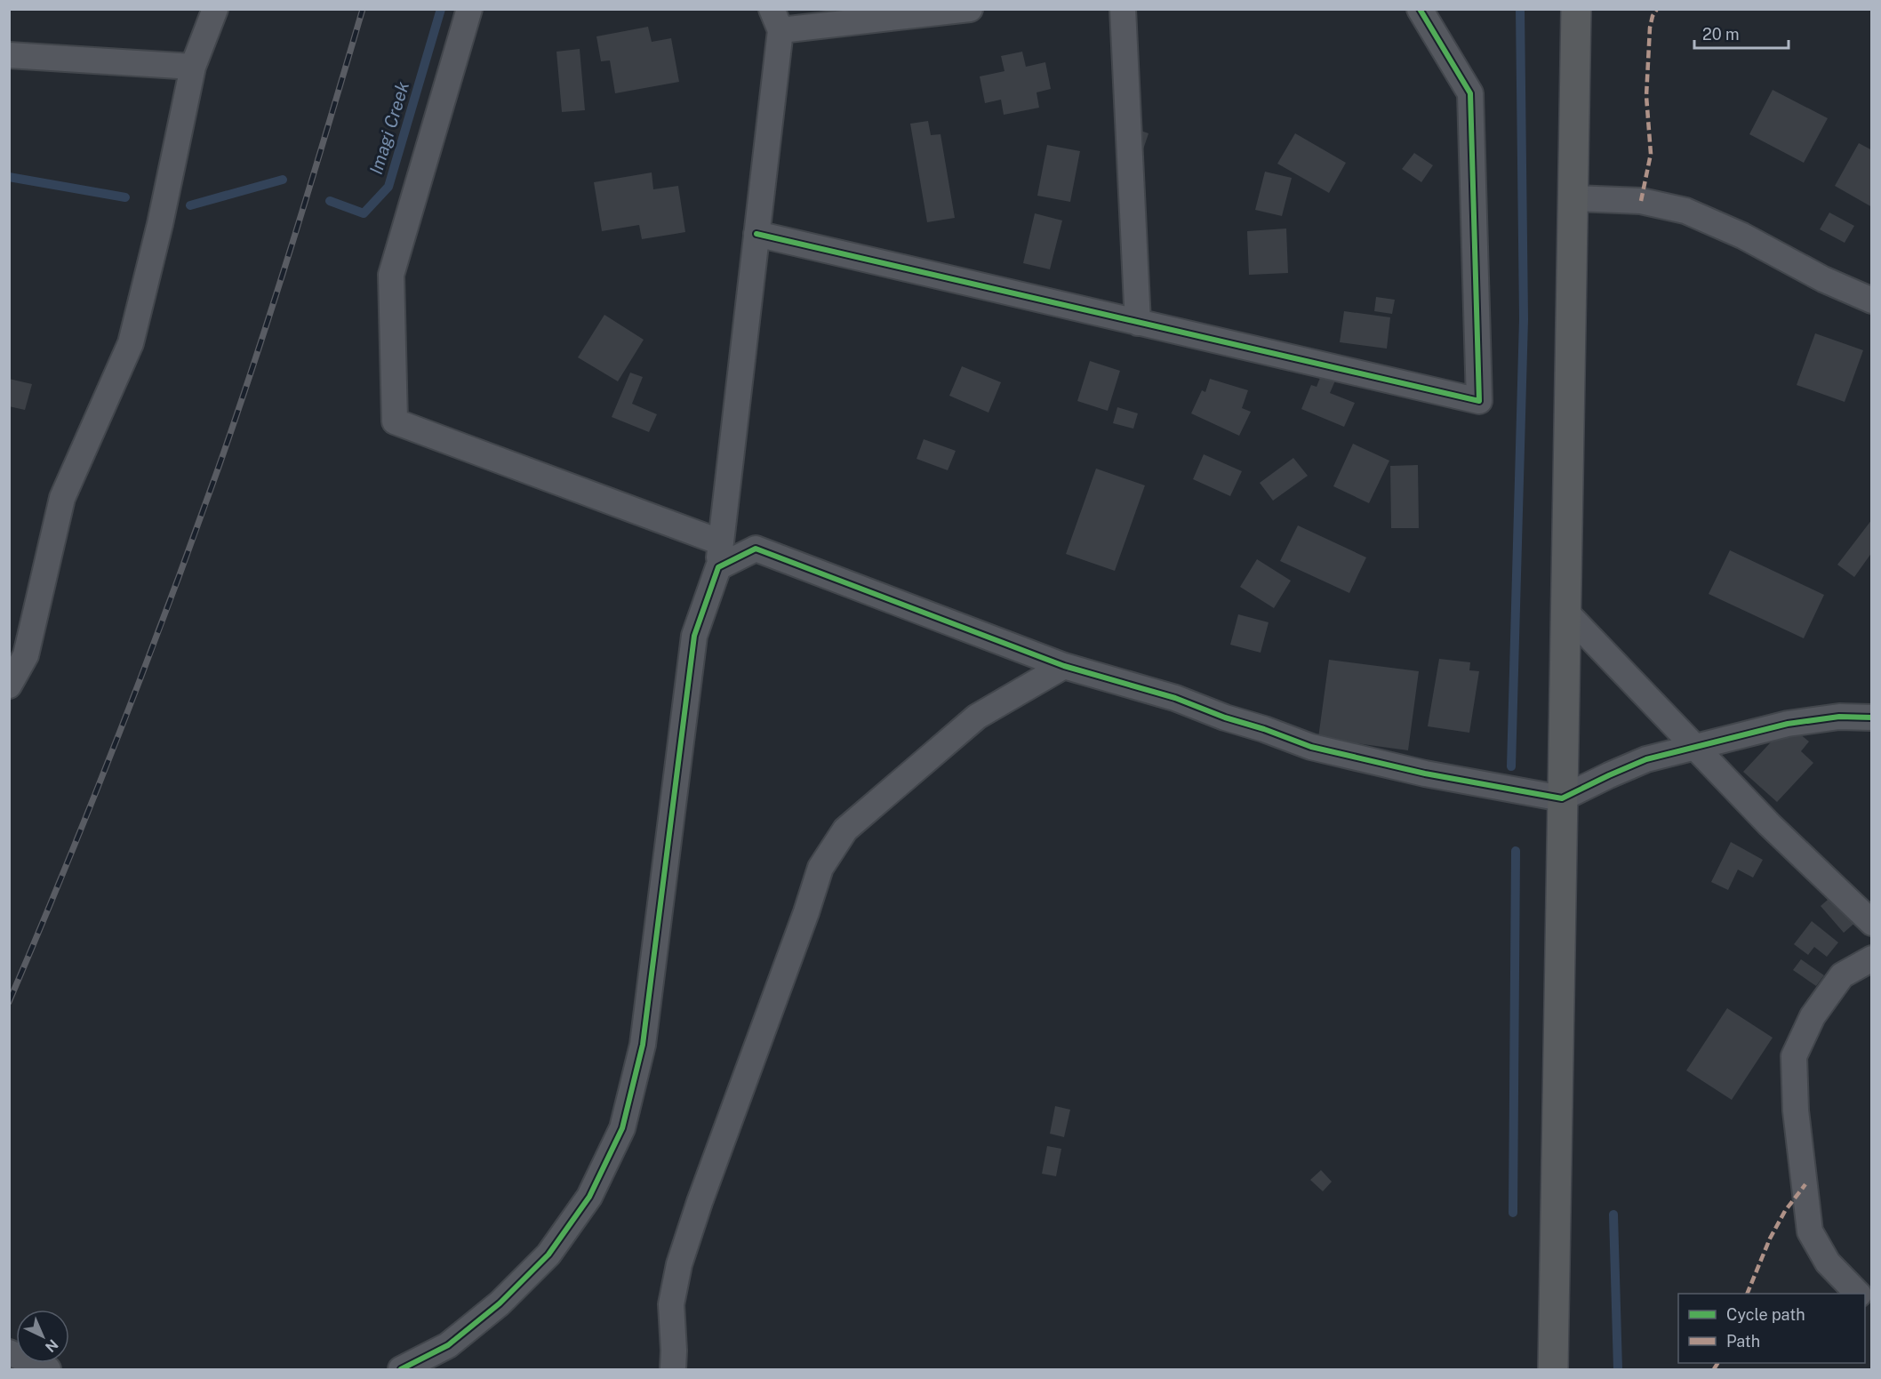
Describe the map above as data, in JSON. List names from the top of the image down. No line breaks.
{"water":["Imagi Creek"],"legend":["Cycle path","Path"],"scale_bar":"20 m","north":"bottom right"}
